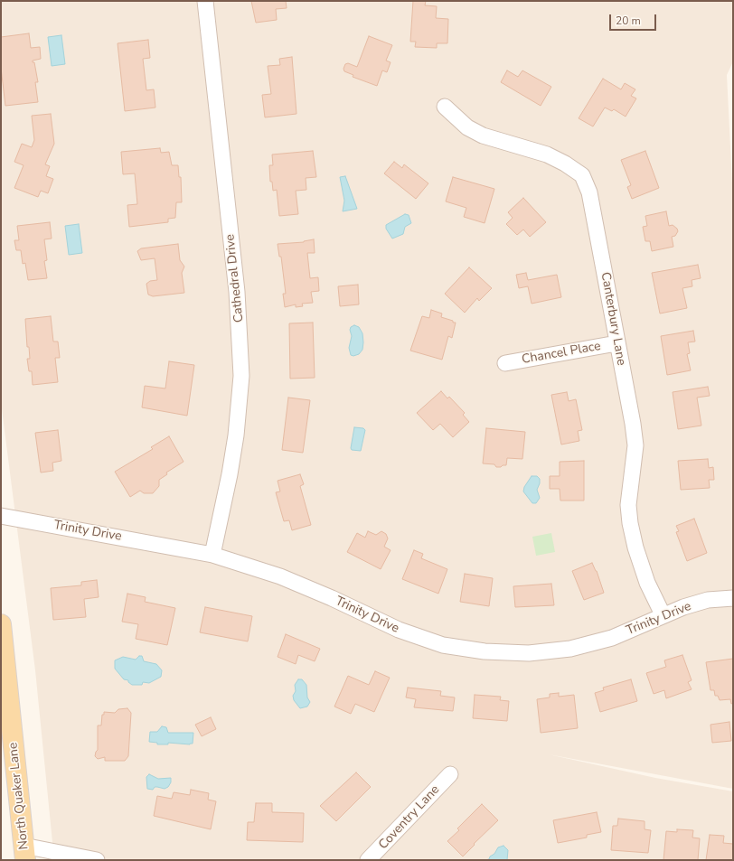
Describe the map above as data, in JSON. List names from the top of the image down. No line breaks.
{"streets":{"main road":["North Quaker Lane"],"street":["Cathedral Drive","Canterbury Lane","Chancel Place","Trinity Drive","Coventry Lane"]},"crossings":[["Cathedral Drive","Trinity Drive"],["Canterbury Lane","Chancel Place"],["Canterbury Lane","Trinity Drive"]],"scale_bar":"20 m"}
